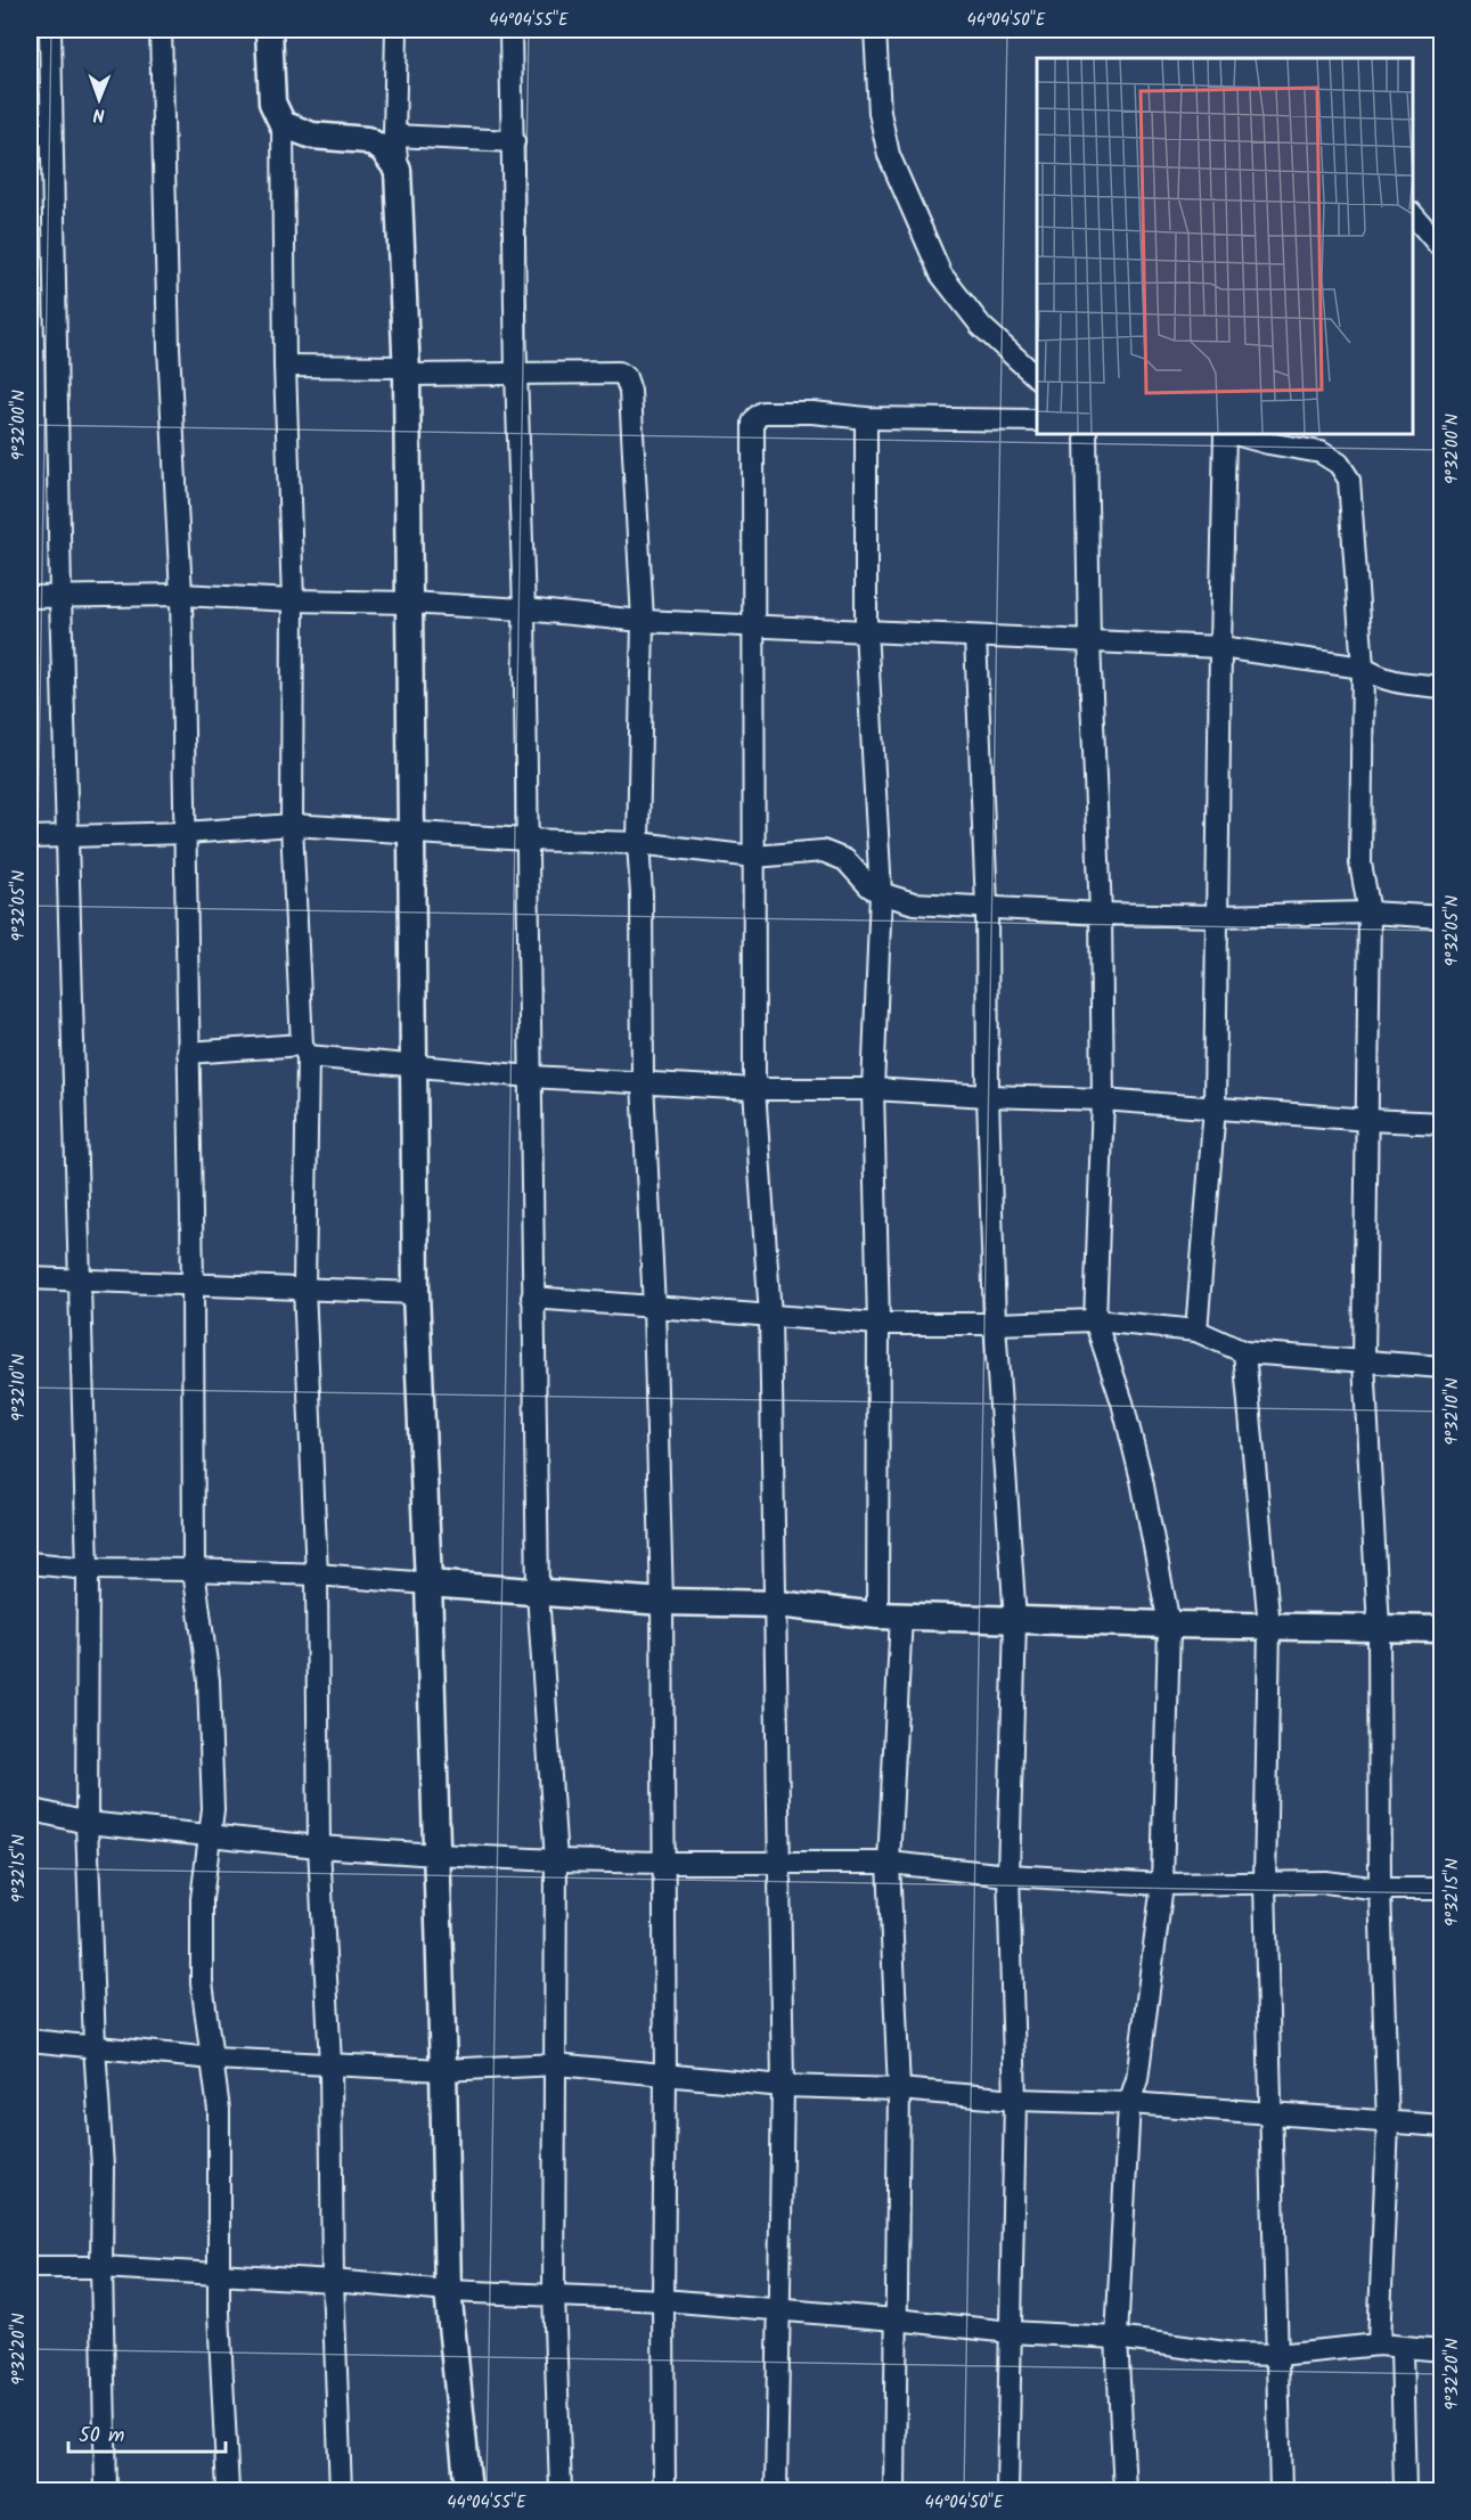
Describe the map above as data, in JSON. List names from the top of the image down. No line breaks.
{"scale_bar":"50 m","north":"bottom","coordinates":["44°04'55\"E","44°04'50\"E","9°32'00\"N","9°32'05\"N","9°32'10\"N","9°32'15\"N","9°32'20\"N"]}
